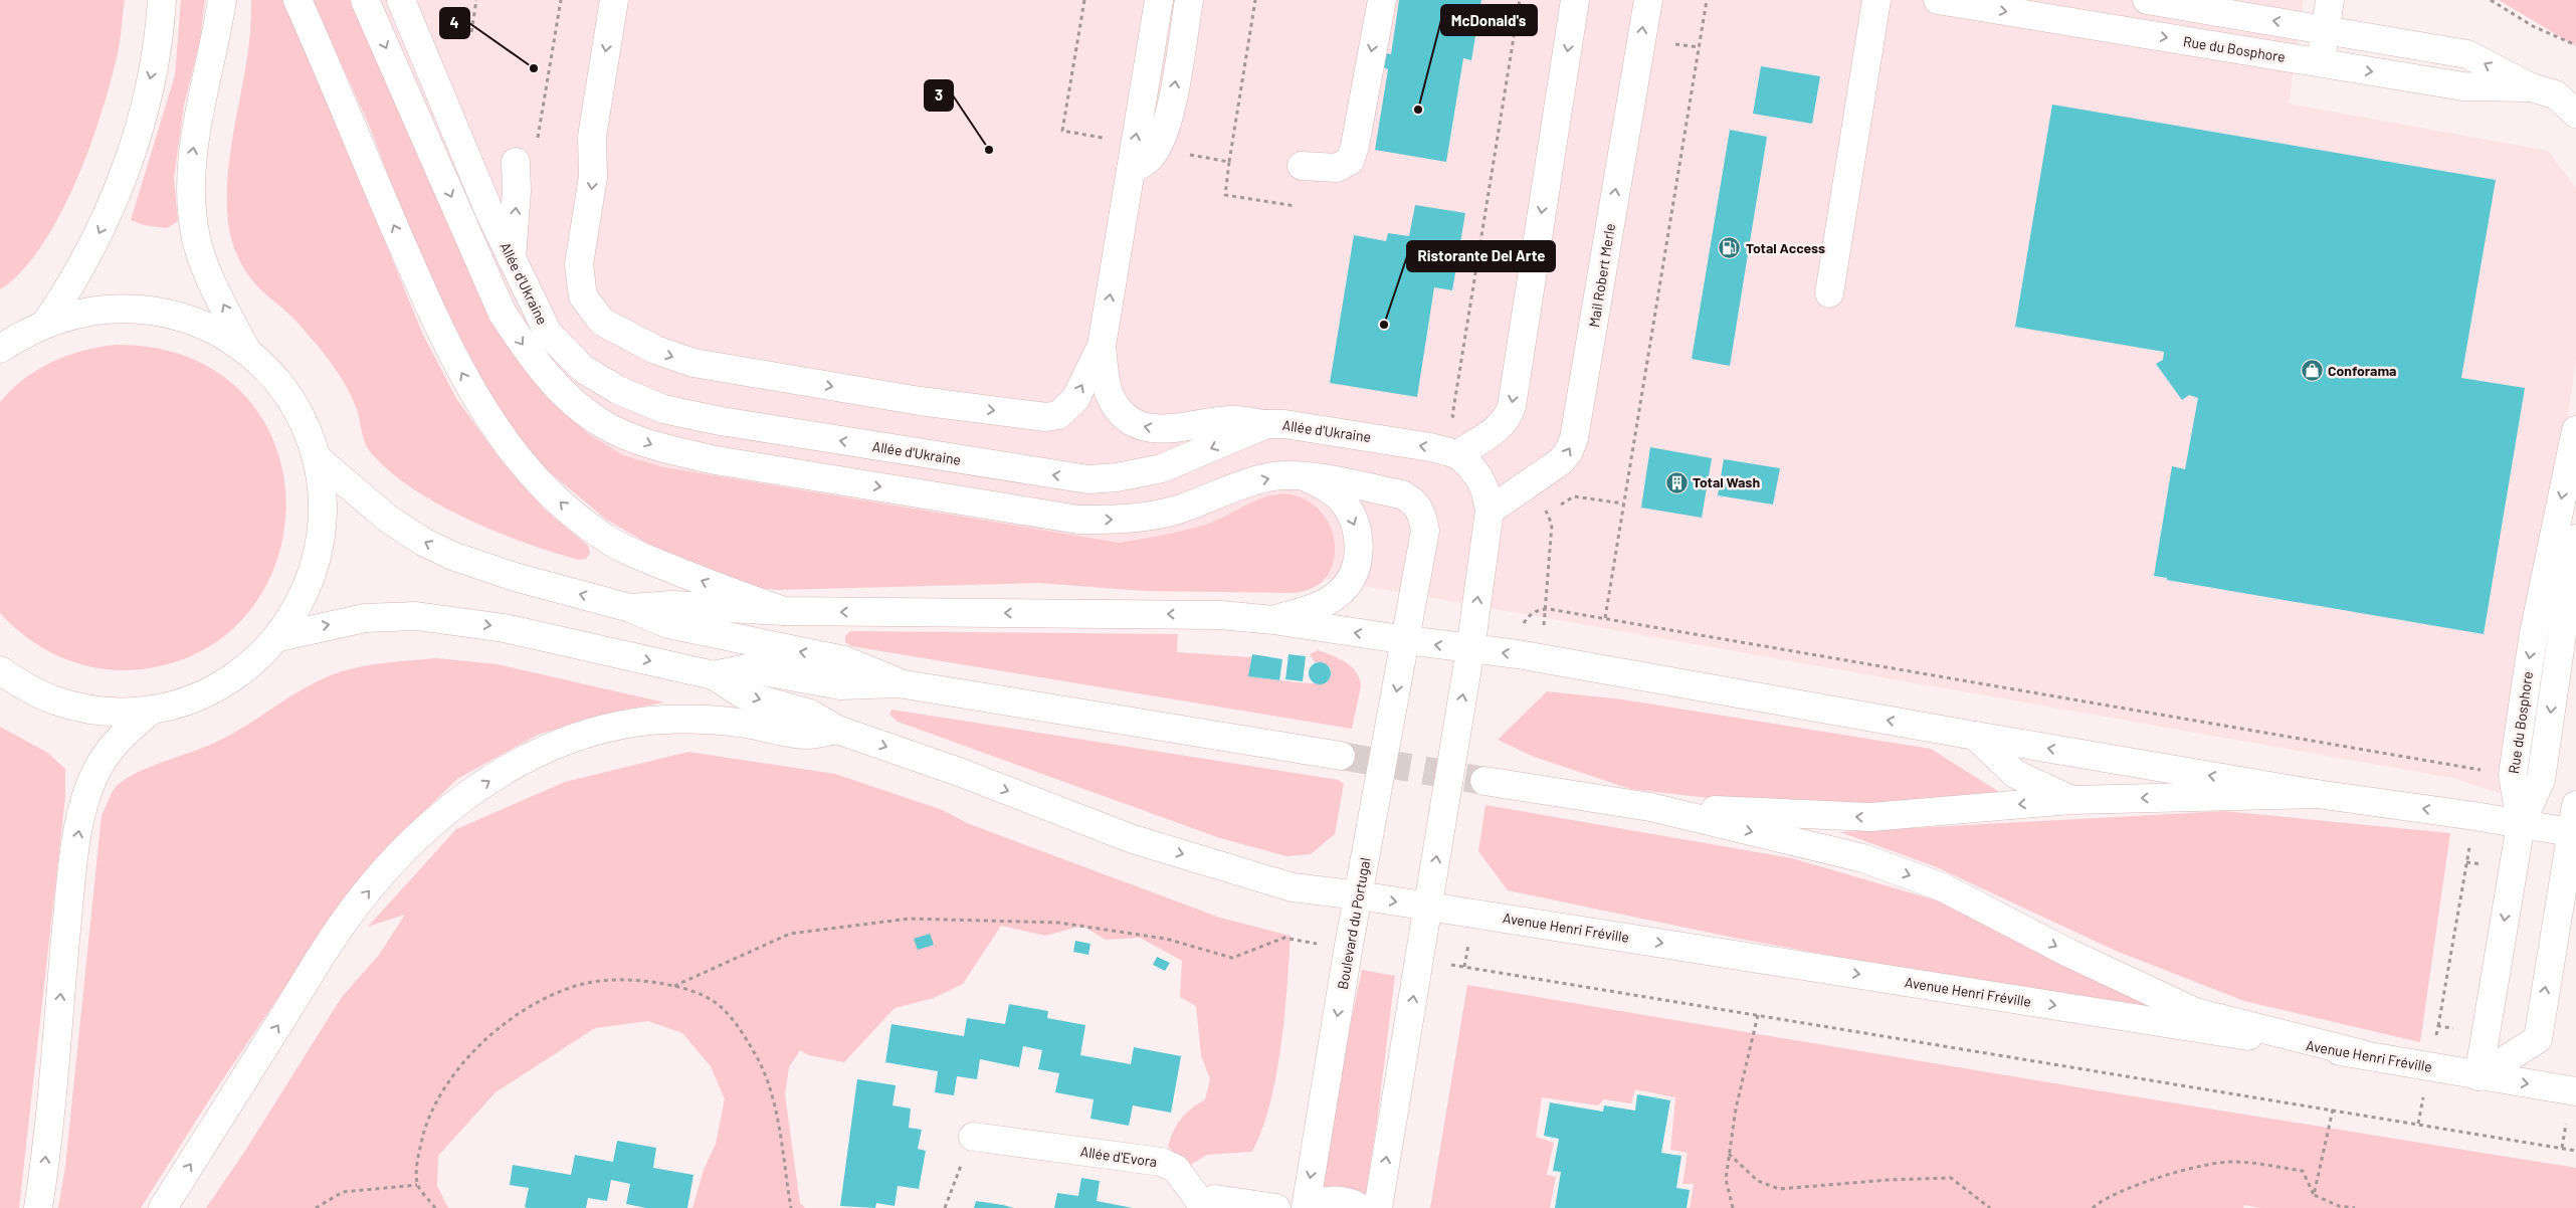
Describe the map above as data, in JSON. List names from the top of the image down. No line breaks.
{"streets":{"main road":["Rue du Bosphore","Mail Robert Merle","Allée d'Ukraine","Boulevard du Portugal","Avenue Henri Fréville","Allée d'Evora"]},"crossings":[["Rue du Bosphore","Avenue Henri Fréville"],["Allée d'Ukraine","Boulevard du Portugal"],["Boulevard du Portugal","Avenue Henri Fréville"]],"places":{"other":["4","McDonald's","3","Ristorante Del Arte"],"fuel station":["Total Access"],"shop":["Conforama"],"building":["Total Wash"]}}
